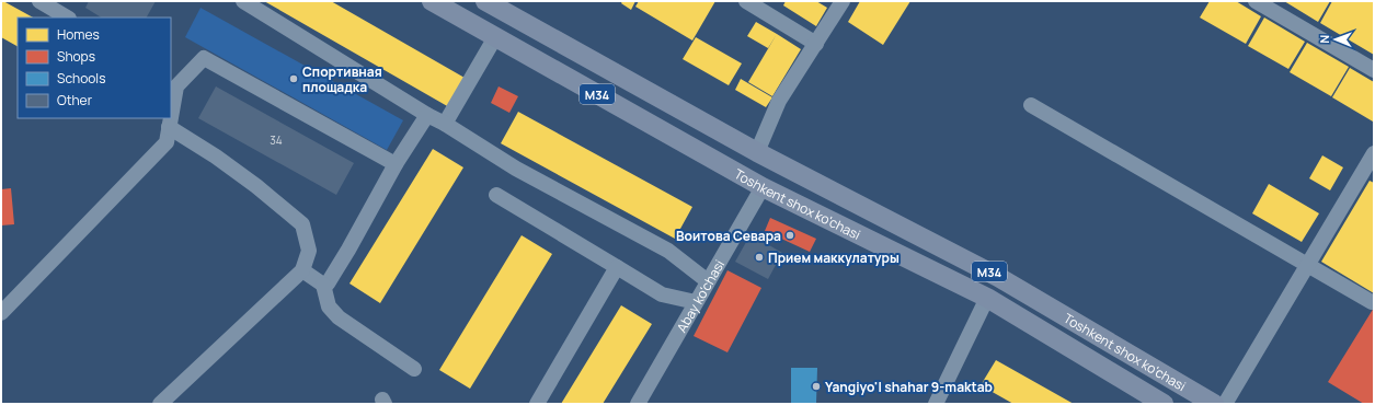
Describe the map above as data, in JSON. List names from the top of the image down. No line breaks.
{"streets":{"main road":["M34","Toshkent shox ko'chasi"],"street":["Abay ko'chasi"]},"crossings":[["M34","Toshkent shox ko'chasi"],["Toshkent shox ko'chasi","Abay ko'chasi"]],"places":["Спортивная площадка","Воитова Севара","Прием маккулатуры","Yangiyo'l shahar 9-maktab"],"house_numbers":["34"],"legend":["Homes","Shops","Schools","Other"],"north":"left"}
